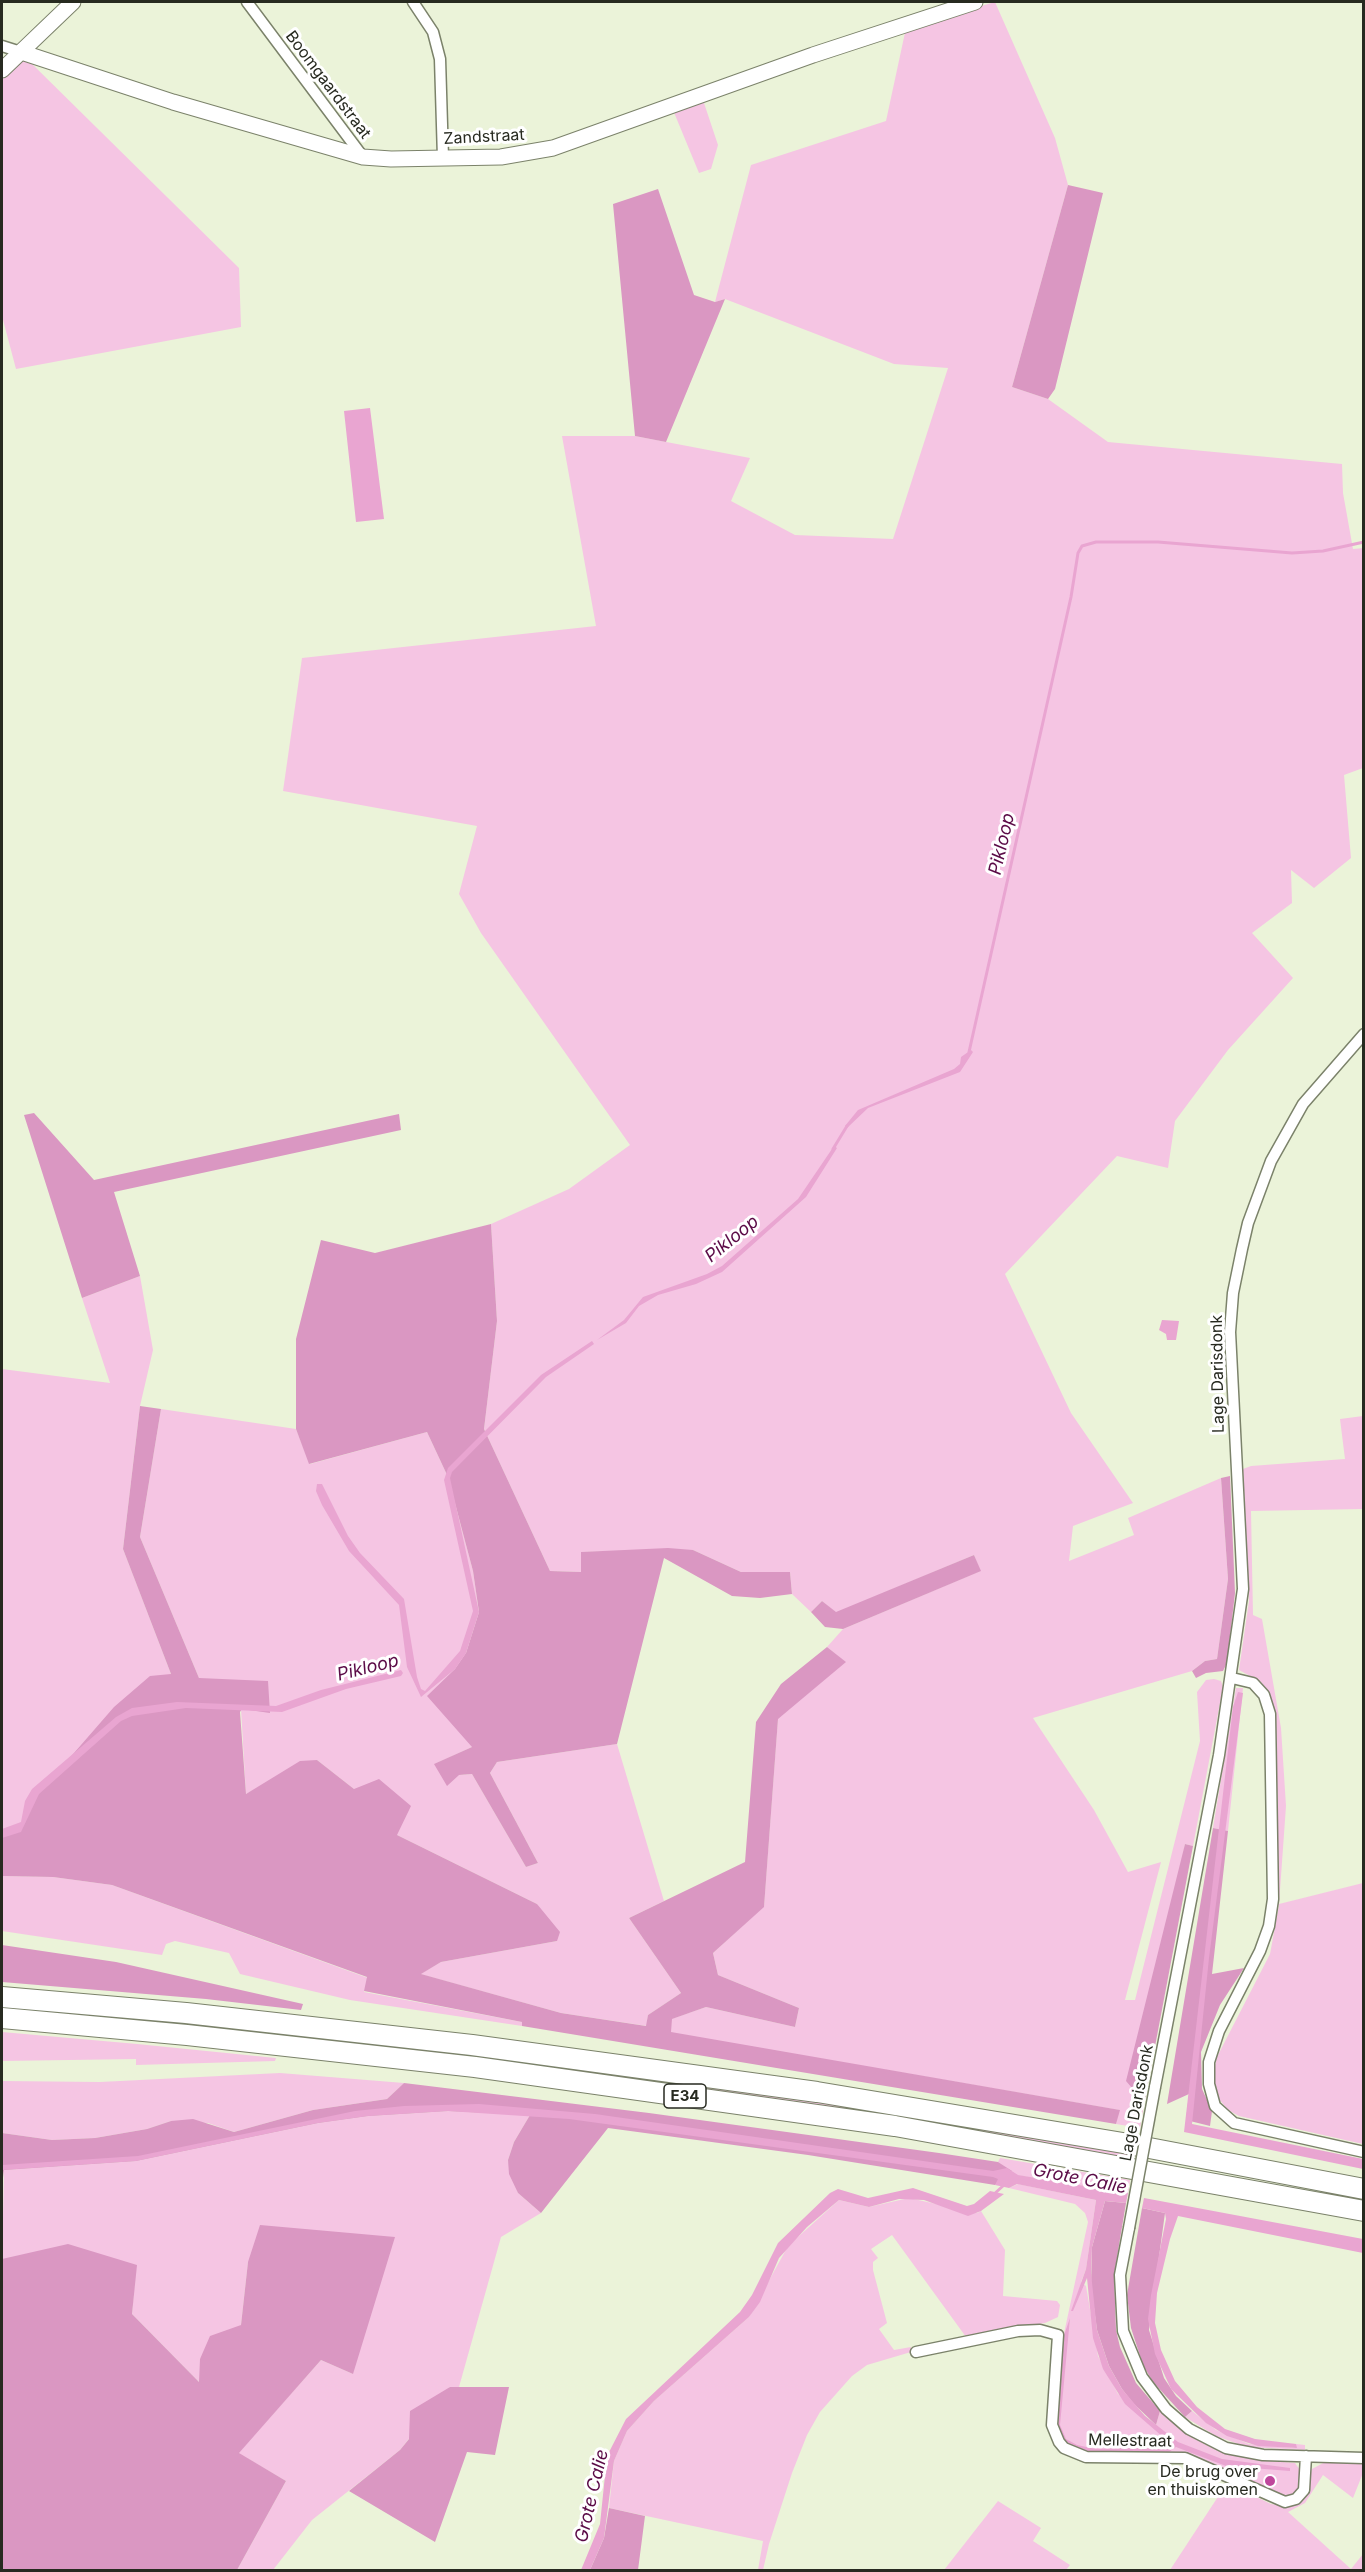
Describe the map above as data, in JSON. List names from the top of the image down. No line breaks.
{"streets":{"highway":["E34"],"street":["Boomgaardstraat","Zandstraat","Lage Darisdonk","Mellestraat"]},"crossings":[["Boomgaardstraat","Zandstraat"],["Lage Darisdonk","Mellestraat"]],"water":["Pikloop","Grote Calie"],"places":["De brug over en thuiskomen"]}
